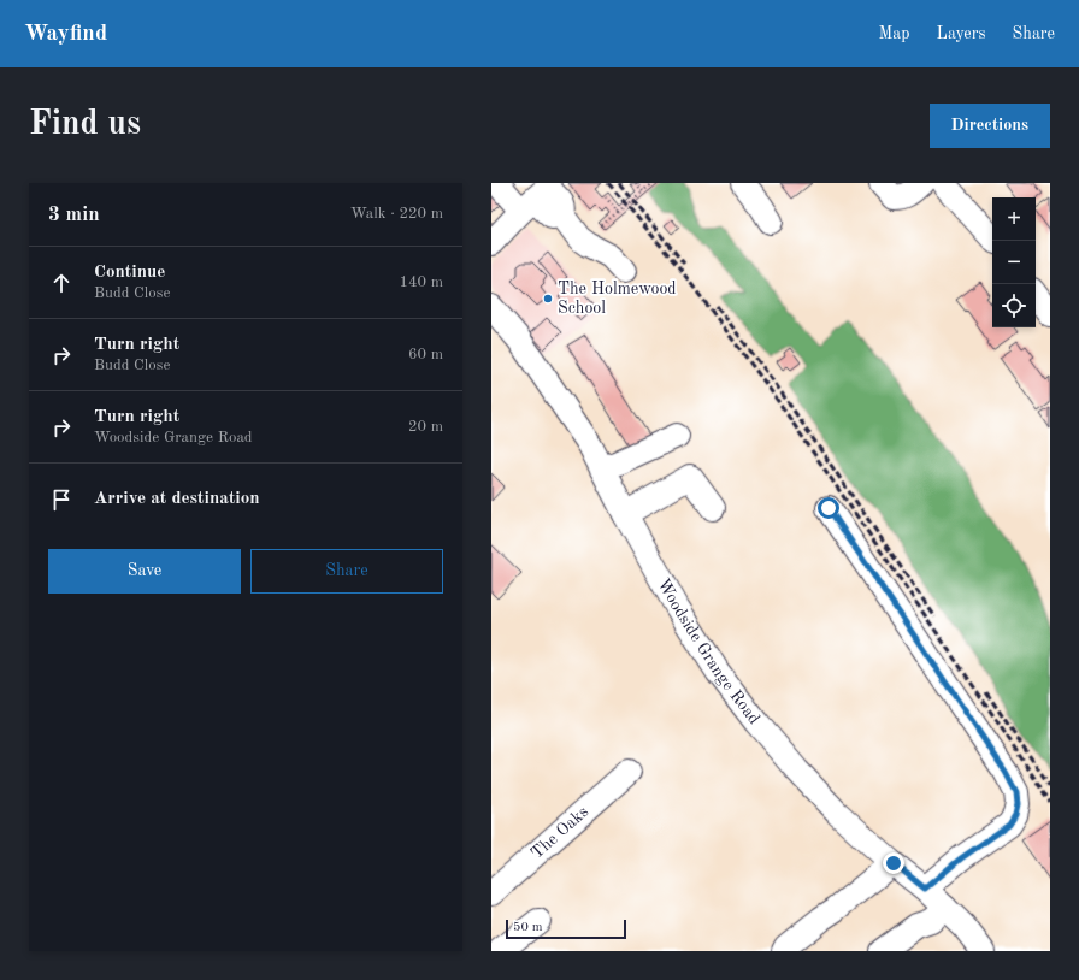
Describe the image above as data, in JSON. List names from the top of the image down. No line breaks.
{"streets":{"street":["Woodside Grange Road","The Oaks"]},"places":["The Holmewood School"],"scale_bar":"50 m","page":{"header":"Wayfind","nav":["Map","Layers","Share"],"buttons":["Directions",["Save","Share"]],"title":"Find us","heading":["3 min","Walk · 220 m"],"map_buttons":["+","−"],"list":[["Continue","Budd Close","140 m"],["Turn right","Budd Close","60 m"],["Turn right","Woodside Grange Road","20 m"],"Arrive at destination"],"scale":"50 m"}}
